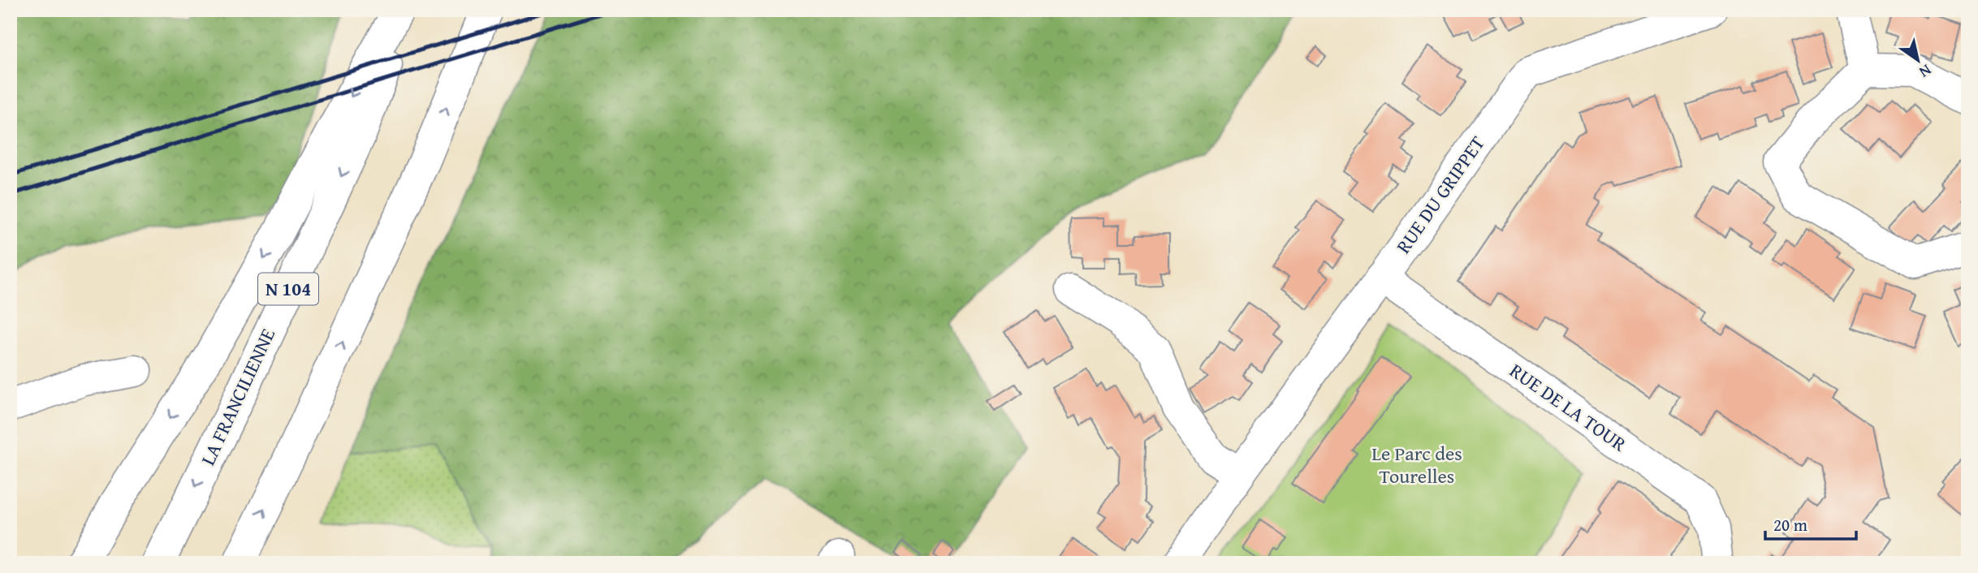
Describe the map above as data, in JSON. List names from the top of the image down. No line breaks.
{"streets":{"main road":["RUE DU GRIPPET","N 104","LA FRANCILIENNE","RUE DE LA TOUR"]},"crossings":[["RUE DU GRIPPET","RUE DE LA TOUR"]],"parks":["Le Parc des Tourelles"],"scale_bar":"20 m","north":"bottom right"}
